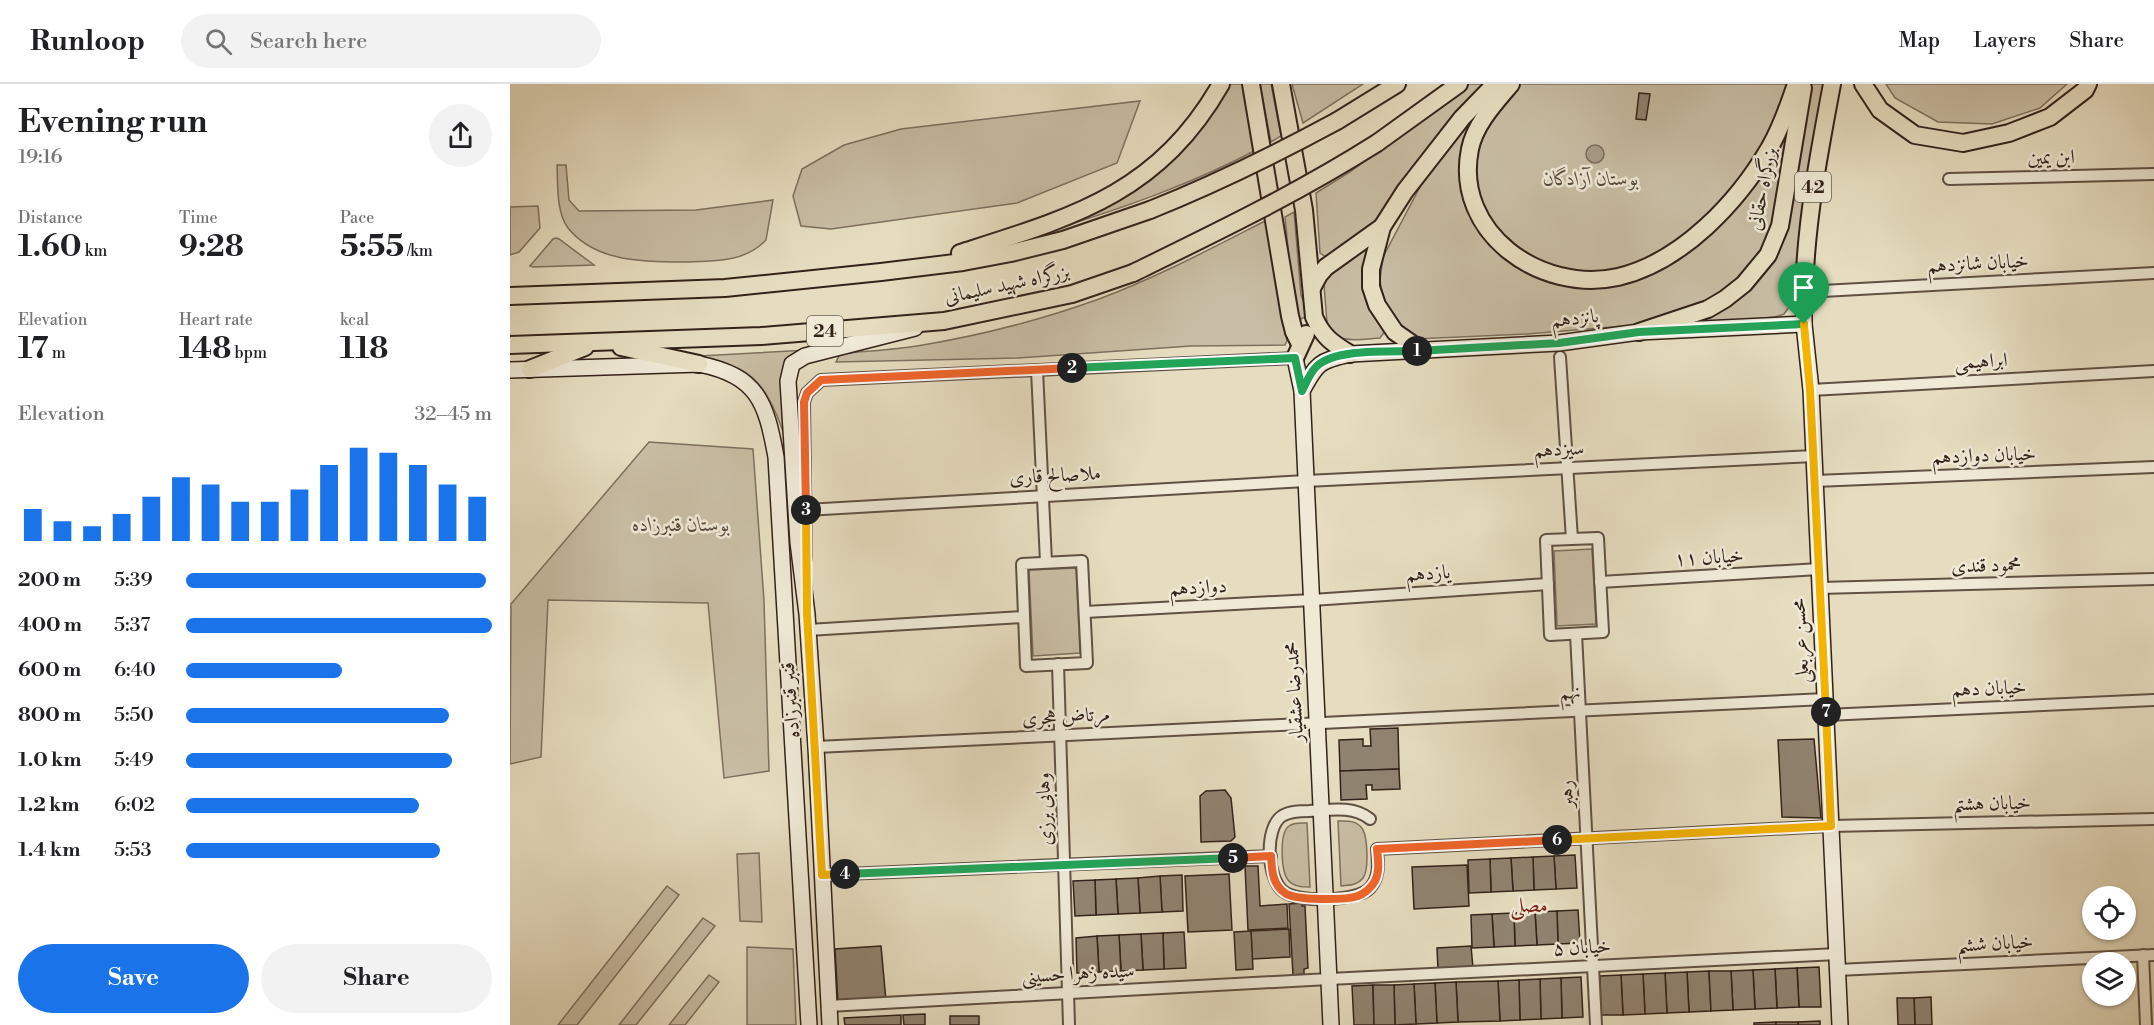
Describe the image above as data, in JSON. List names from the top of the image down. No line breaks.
{"streets":{"highway":["42","بزرگراه حقانی","بزرگراه شهید سلیمانی","24"],"main road":["پانزدهم","محسن عربعلی","محمدرضا عشقیار","قنبر قنبرزاده"],"street":["ابن یمین","خیابان شانزدهم","ابراهیمی","سیزدهم","خیابان دوازدهم","ملاصالح قاری","خیابان ۱۱","محمود قندی","یازدهم","دوازدهم","خیابان دهم","نهم","مرتاض هجری","رهبر","خیابان هشتم","وهابی برزی","خیابان ششم","خیابان ۵","سیده زهرا حسینی"]},"crossings":[["42","خیابان شانزدهم"],["42","محسن عربعلی"],["بزرگراه حقانی","پانزدهم"],["خیابان شانزدهم","محسن عربعلی"],["پانزدهم","محسن عربعلی"],["پانزدهم","محمدرضا عشقیار"],["ابراهیمی","محسن عربعلی"],["سیزدهم","ملاصالح قاری"],["سیزدهم","محسن عربعلی"],["سیزدهم","محمدرضا عشقیار"],["خیابان دوازدهم","محسن عربعلی"],["ملاصالح قاری","محمدرضا عشقیار"],["ملاصالح قاری","قنبر قنبرزاده"],["خیابان ۱۱","محسن عربعلی"],["محمود قندی","محسن عربعلی"],["یازدهم","دوازدهم"],["یازدهم","محمدرضا عشقیار"],["دوازدهم","محمدرضا عشقیار"],["محسن عربعلی","خیابان دهم"],["محسن عربعلی","نهم"],["محسن عربعلی","خیابان هشتم"],["محسن عربعلی","خیابان ششم"],["محسن عربعلی","خیابان ۵"],["محمدرضا عشقیار","نهم"],["محمدرضا عشقیار","مرتاض هجری"],["محمدرضا عشقیار","خیابان هشتم"],["محمدرضا عشقیار","خیابان ۵"],["محمدرضا عشقیار","سیده زهرا حسینی"],["نهم","مرتاض هجری"],["نهم","رهبر"],["قنبر قنبرزاده","مرتاض هجری"],["قنبر قنبرزاده","سیده زهرا حسینی"],["مرتاض هجری","وهابی برزی"],["رهبر","خیابان هشتم"],["رهبر","خیابان ۵"],["وهابی برزی","سیده زهرا حسینی"],["خیابان ۵","سیده زهرا حسینی"]],"districts":["مصلی"],"parks":["بوستان آزادگان","بوستان قنبرزاده"],"page":{"header":"Runloop","search":"Search here","nav":["Map","Layers","Share"],"heading":["Evening run","19:16"],"stats":[["Distance","1.60 km"],["Time","9:28"],["Pace","5:55 /km"],["Elevation","17 m"],["Heart rate","148 bpm"],["kcal","118"]],"pins":["1","2","3","7","6","5","4"],"chart":["Elevation","32–45 m"],"list":[{"name":"200 m","note":"5:39"},{"name":"400 m","note":"5:37"},{"name":"600 m","note":"6:40"},{"name":"800 m","note":"5:50"},{"name":"1.0 km","note":"5:49"},{"name":"1.2 km","note":"6:02"},{"name":"1.4 km","note":"5:53"}],"buttons":["Save","Share"]}}
